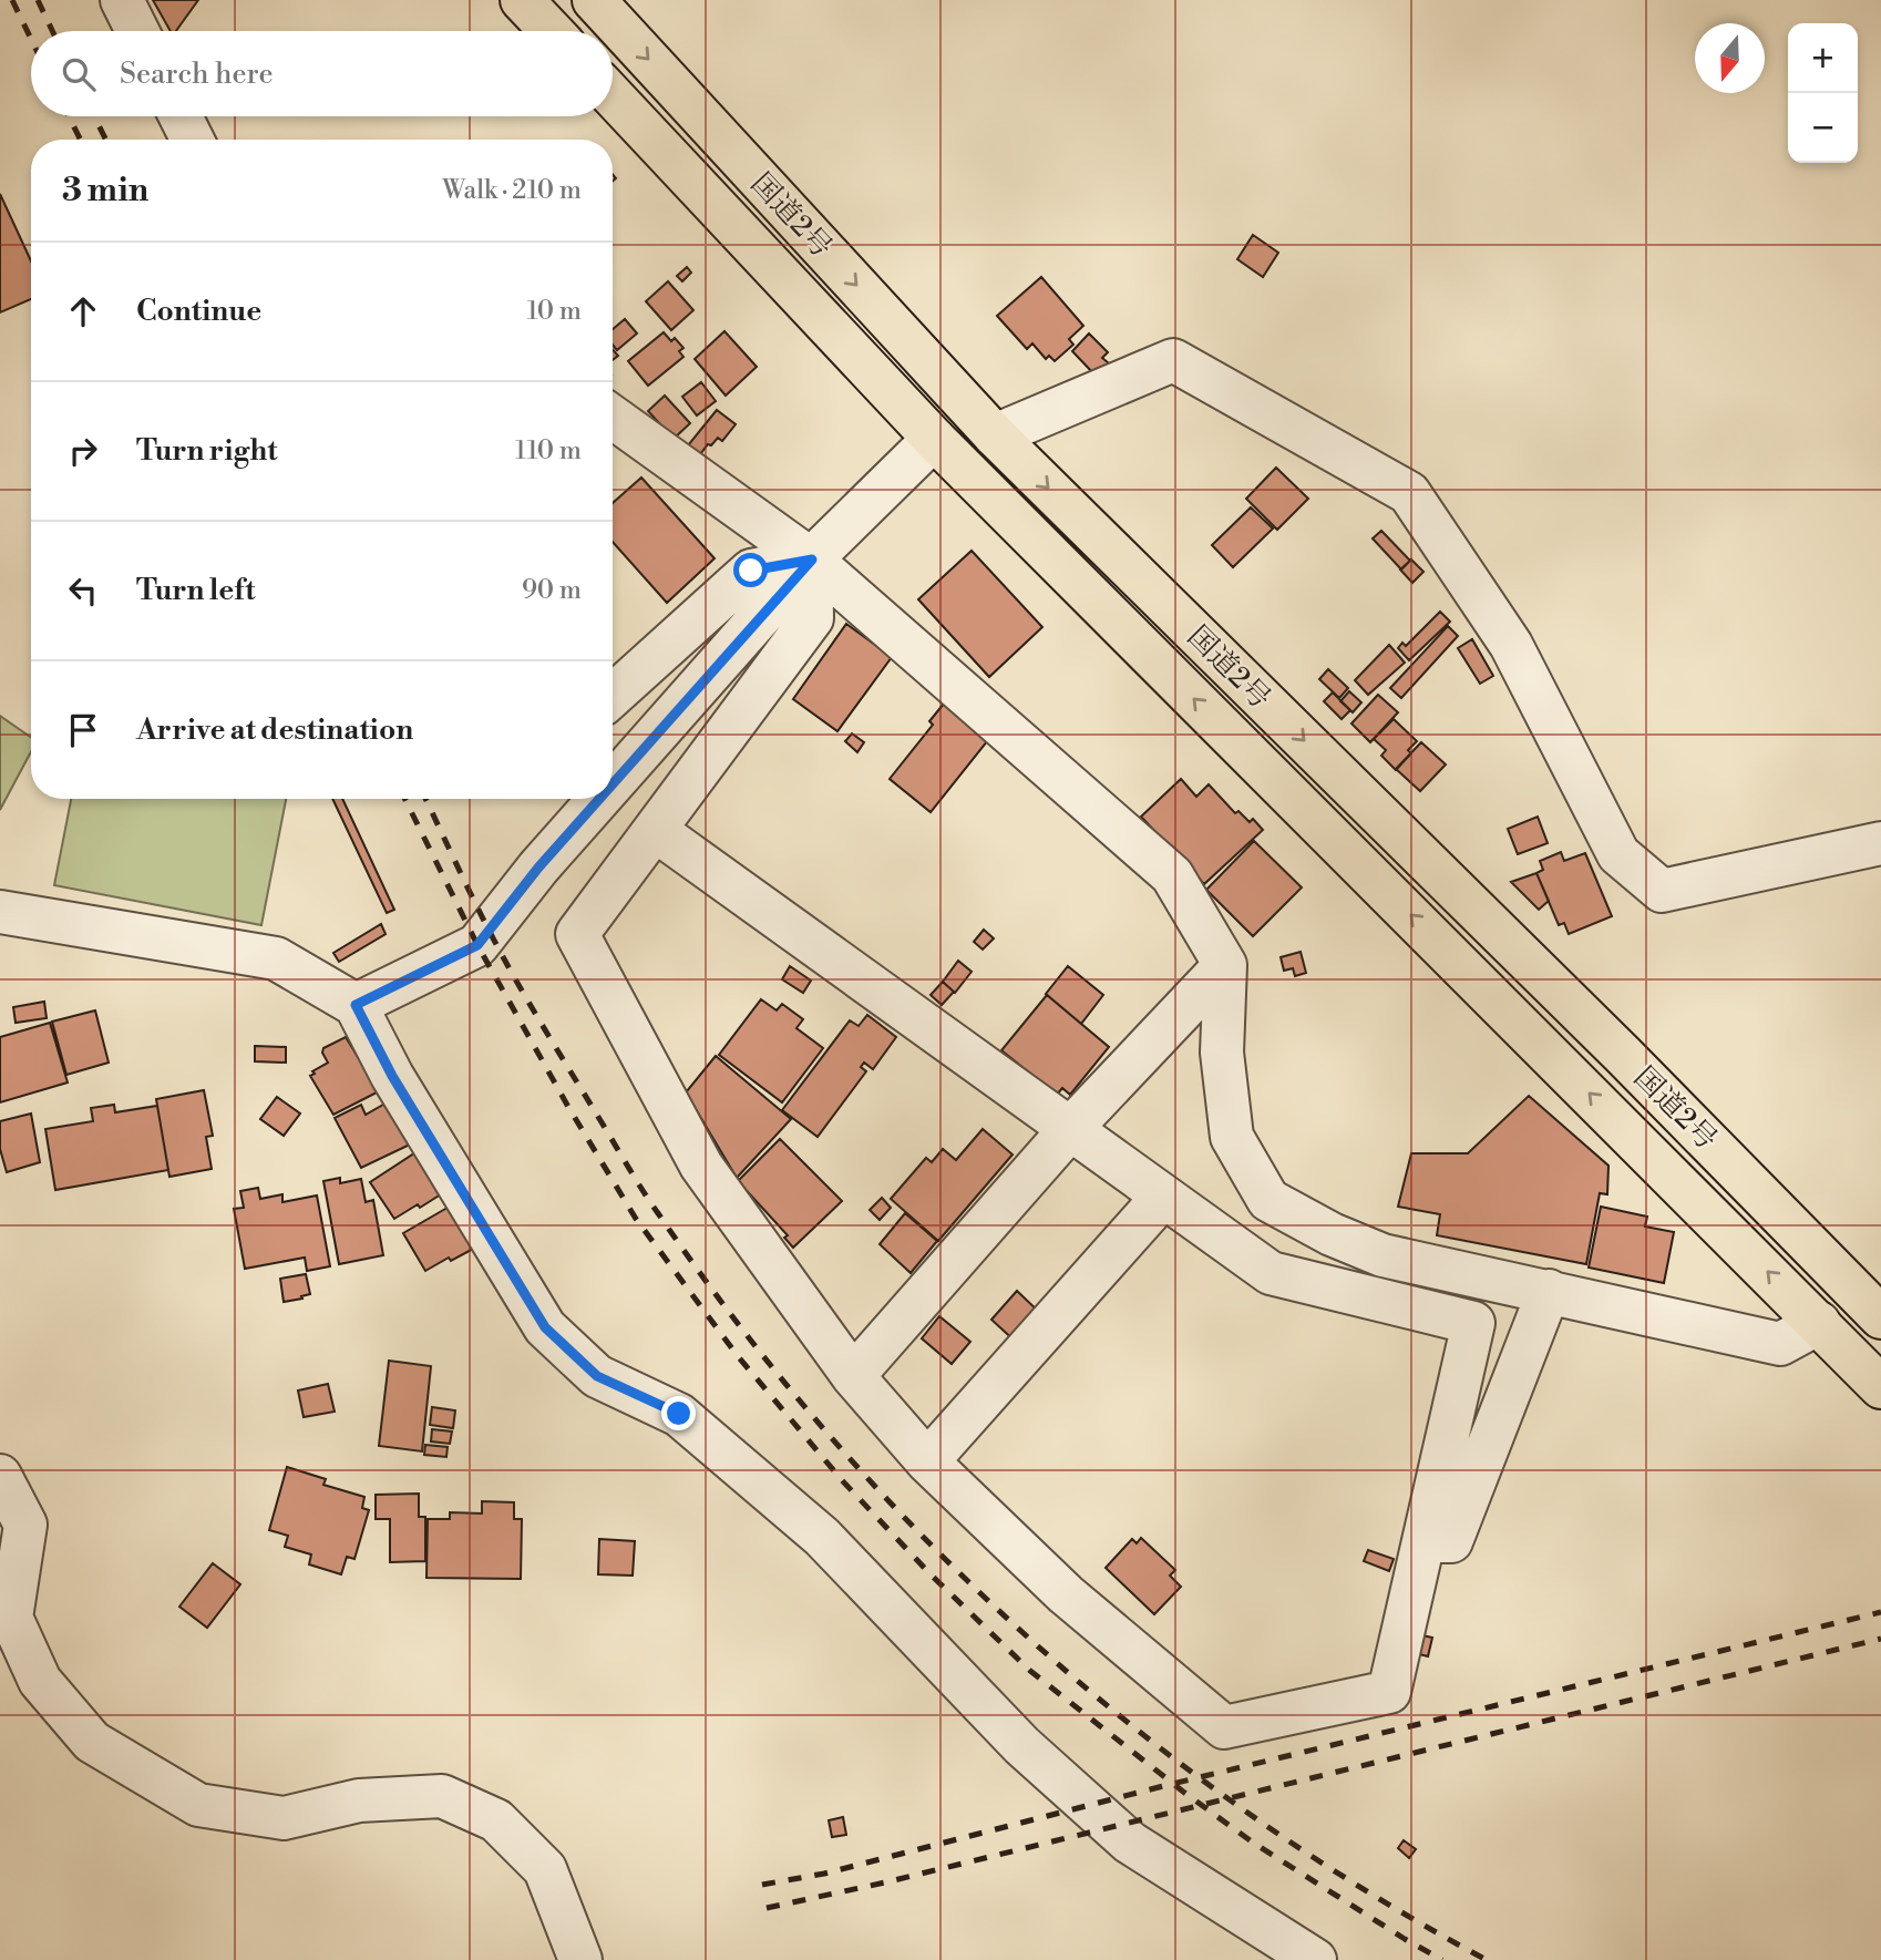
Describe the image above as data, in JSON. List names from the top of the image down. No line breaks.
{"streets":{"highway":["国道2号"]},"north":"bottom","page":{"map_buttons":["+","−"],"search":"Search here","heading":["3 min","Walk · 210 m"],"list":[["Continue","10 m"],["Turn right","110 m"],["Turn left","90 m"],"Arrive at destination"]}}
